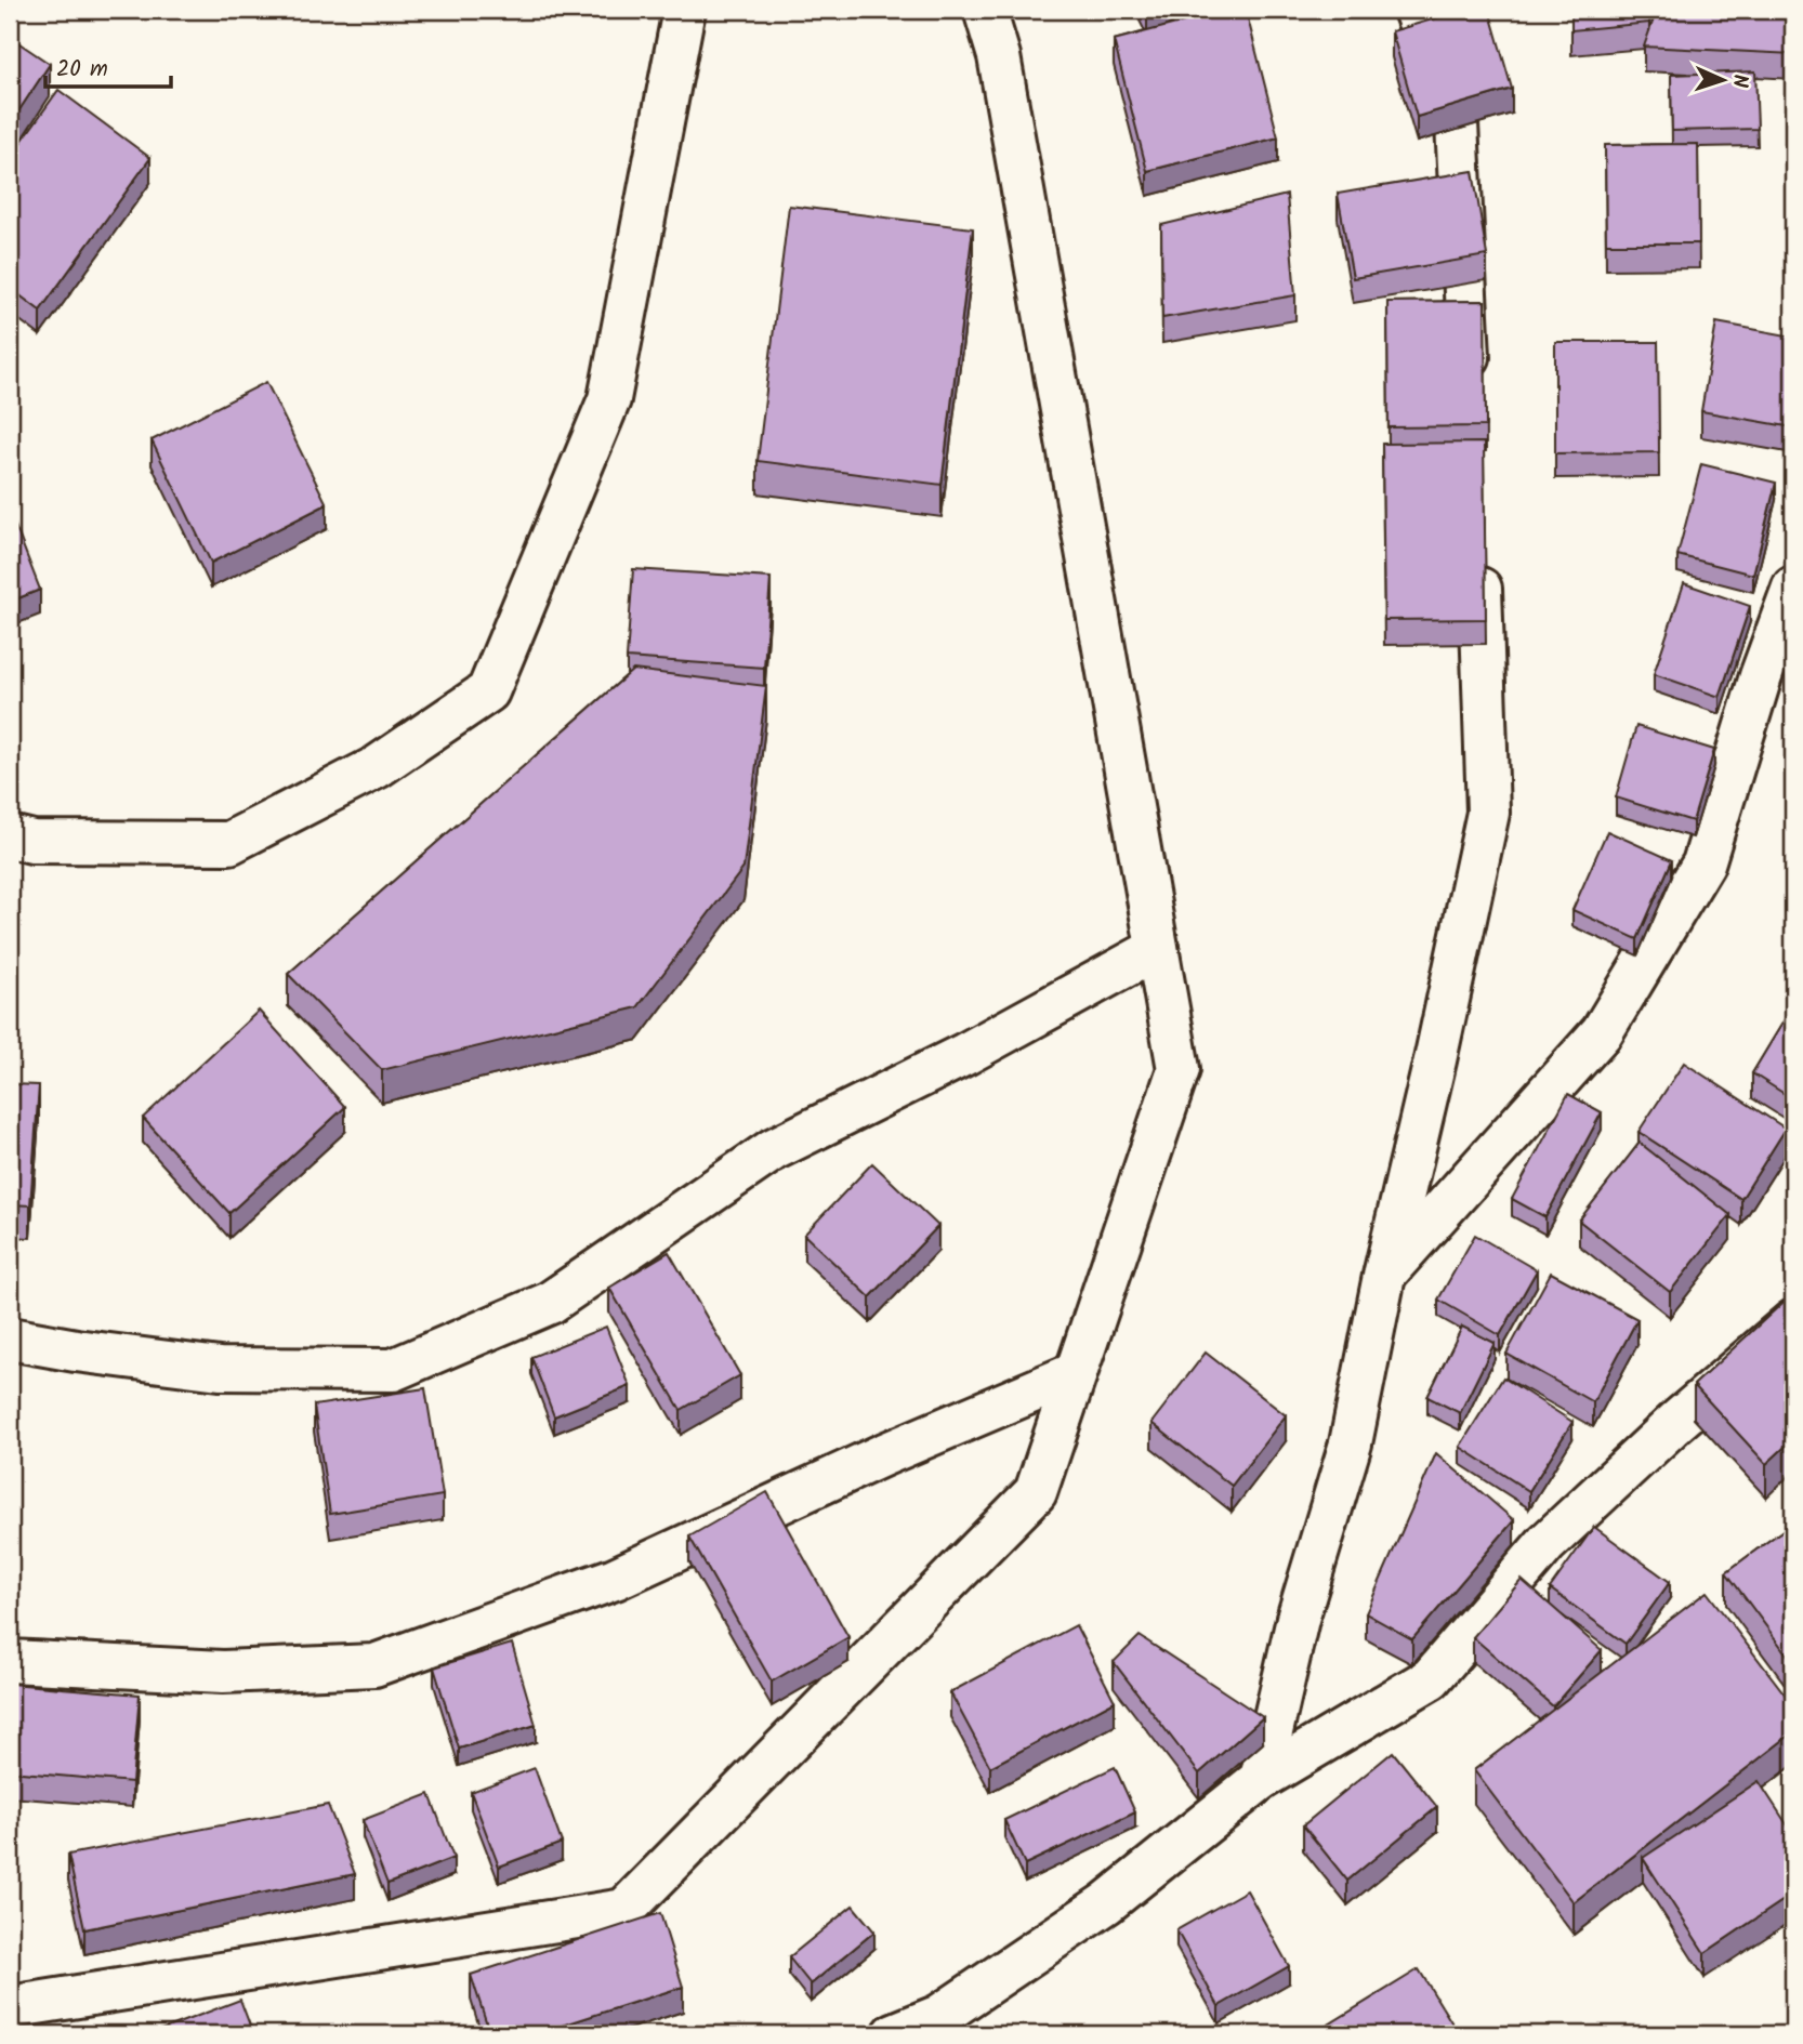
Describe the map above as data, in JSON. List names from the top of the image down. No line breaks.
{"scale_bar":"20 m","north":"right"}
